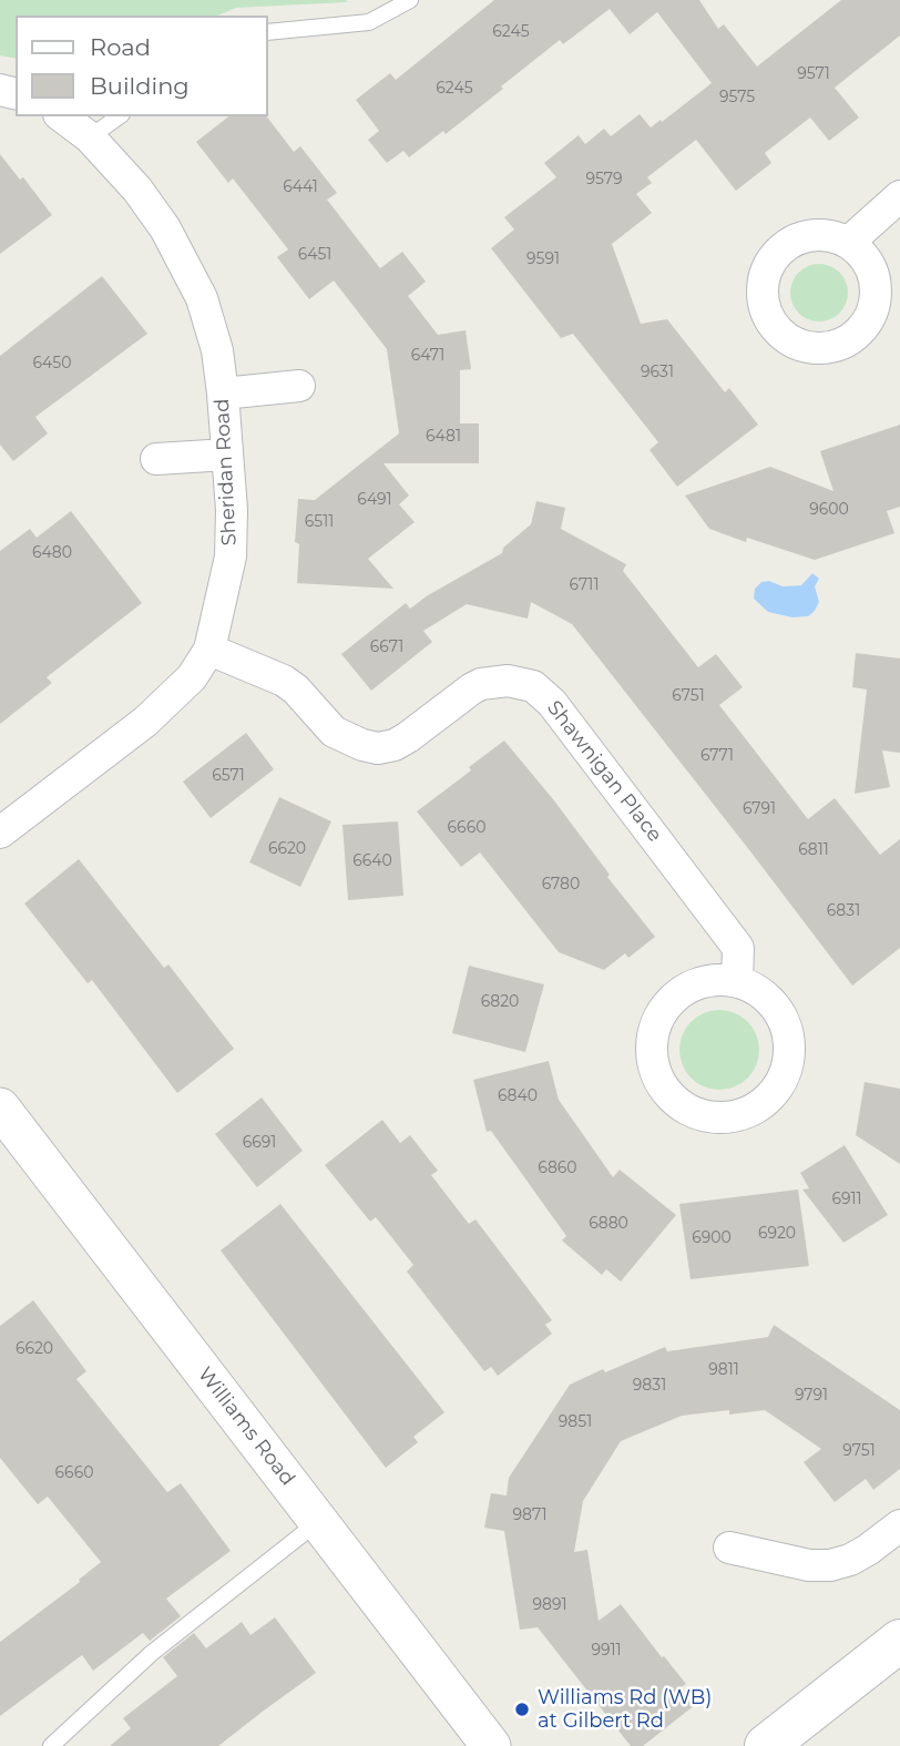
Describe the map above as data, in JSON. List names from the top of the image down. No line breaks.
{"streets":{"street":["Sheridan Road","Shawnigan Place","Williams Road"]},"crossings":[["Sheridan Road","Shawnigan Place"]],"places":["Williams Rd (WB) at Gilbert Rd"],"house_numbers":["6245","9571","6245","9575","9579","6441","6451","9591","6471","6450","9631","6481","6491","9600","6511","6480","6711","6671","6751","6771","6571","6791","6660","6620","6811","6640","6780","6831","6820","6840","6691","6860","6911","6880","6920","6900","6620","9811","9831","9791","9851","9751","6660","9871","9891","9911"],"legend":["Road","Building"]}
